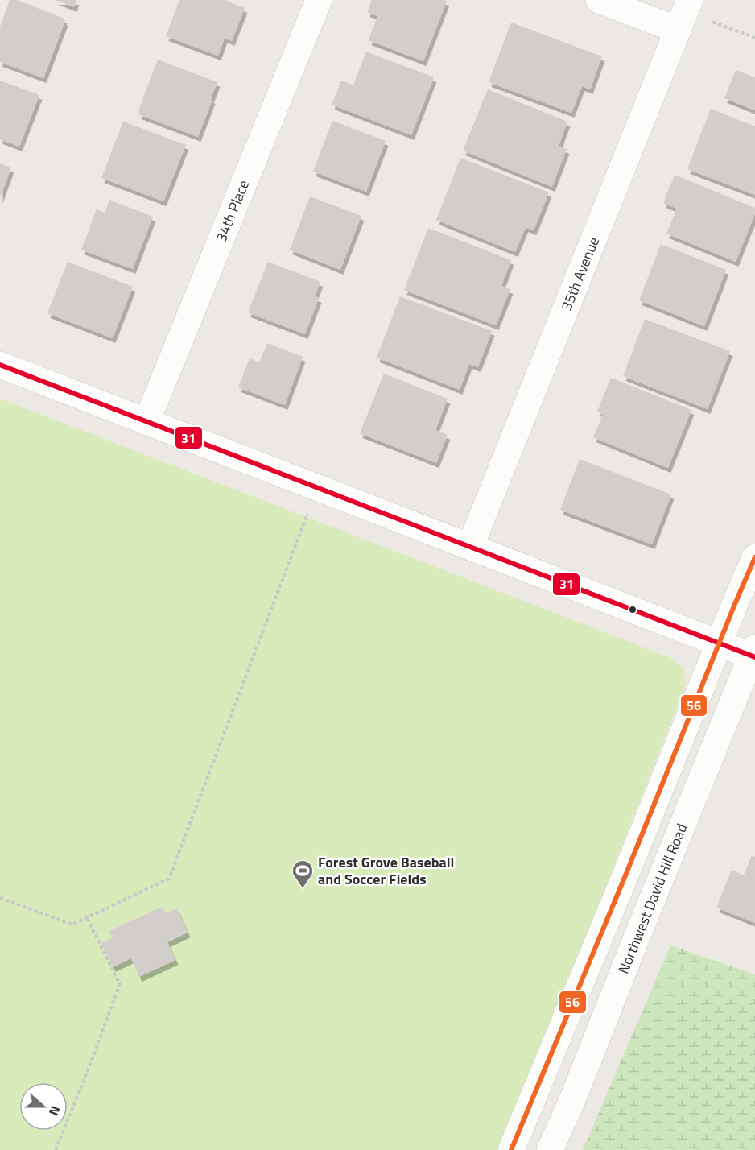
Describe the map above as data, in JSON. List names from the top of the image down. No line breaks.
{"streets":{"street":["34th Place","35th Avenue","Northwest David Hill Road"]},"places":{"sports":["Forest Grove Baseball and Soccer Fields"]},"lines":["transit line 31","transit line 56"],"north":"right"}
